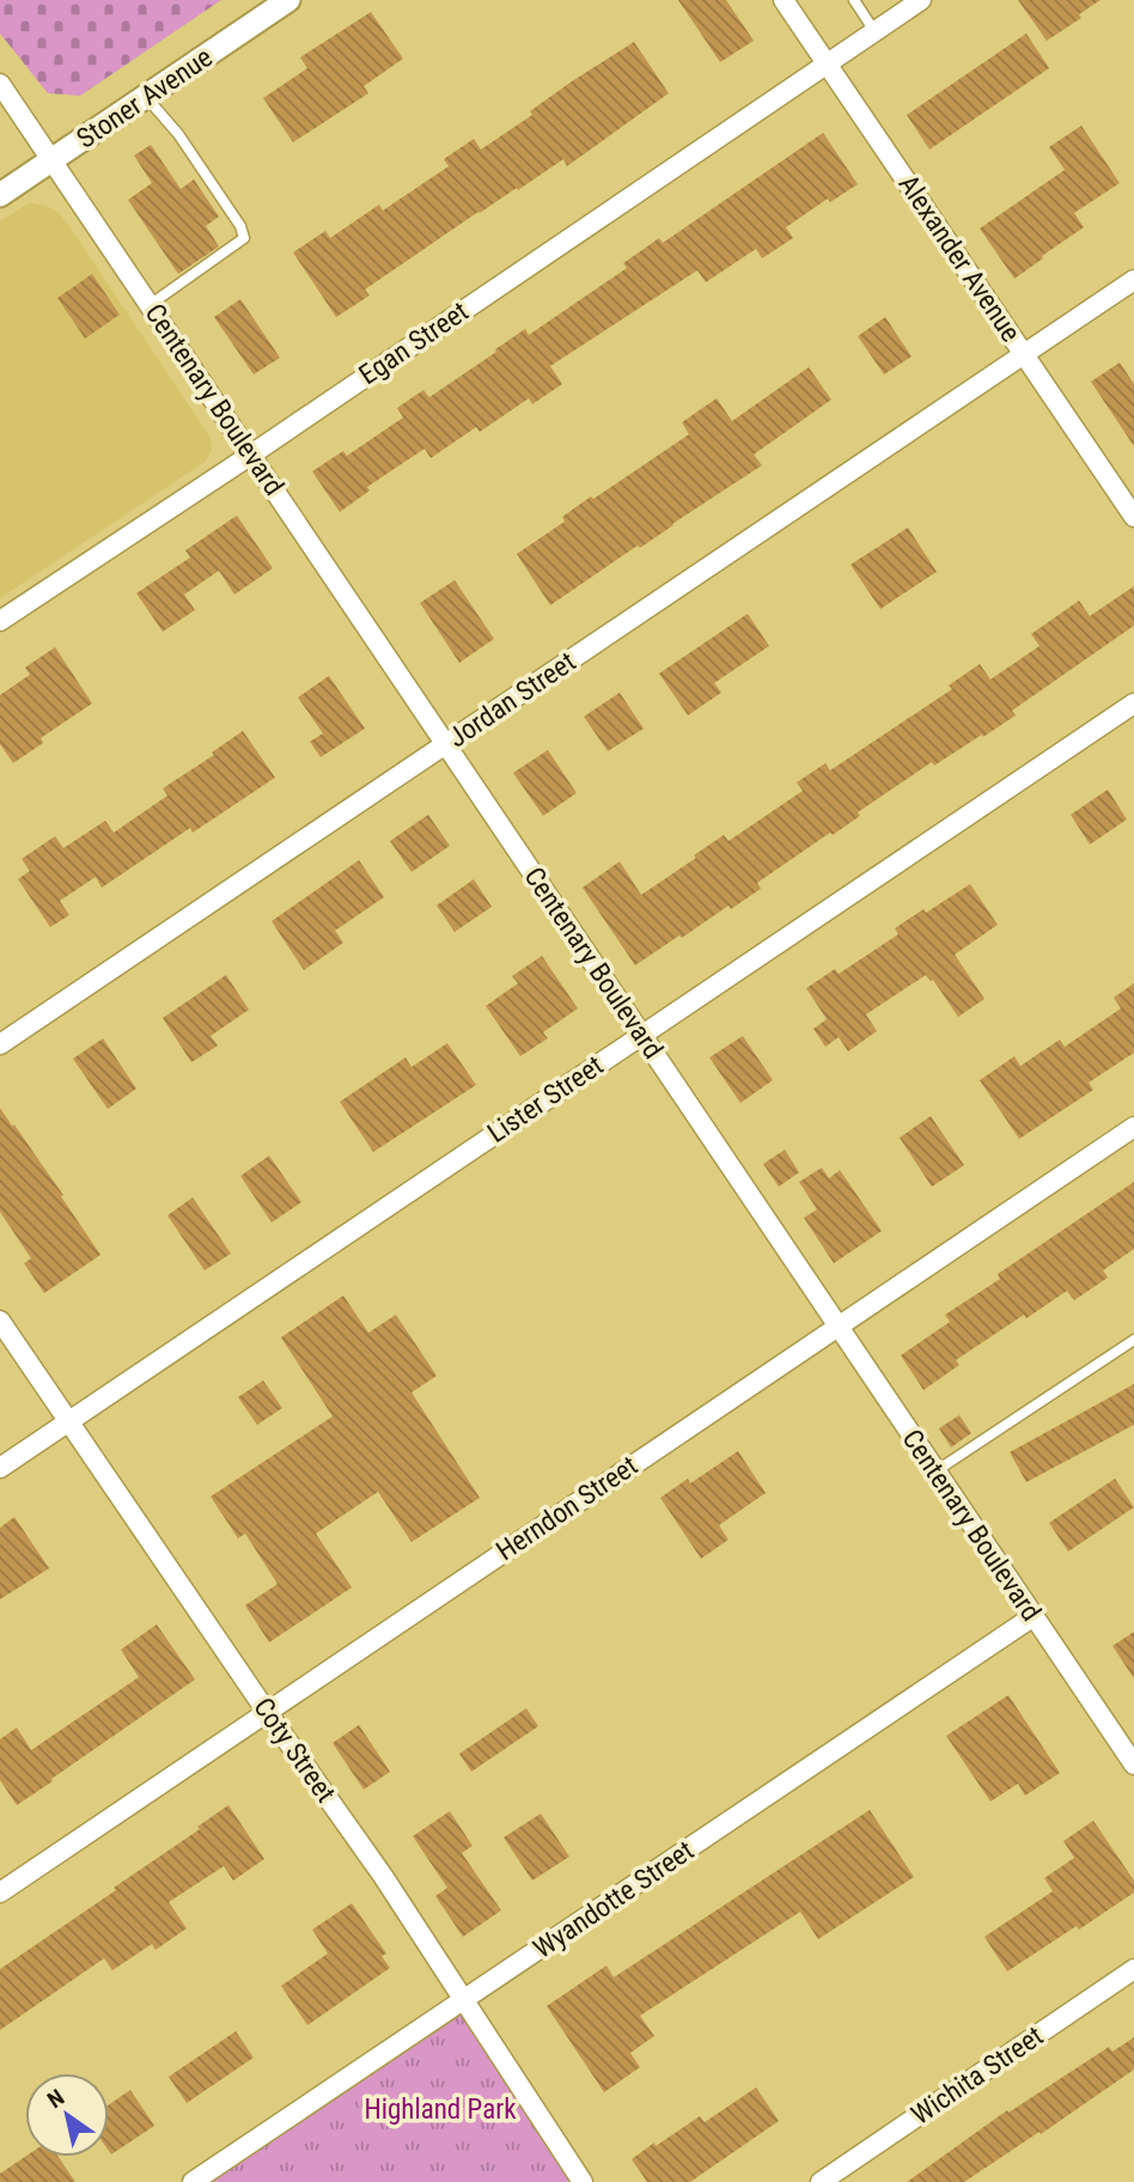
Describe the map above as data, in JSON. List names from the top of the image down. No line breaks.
{"streets":{"street":["Stoner Avenue","Alexander Avenue","Egan Street","Centenary Boulevard","Jordan Street","Lister Street","Herndon Street","Coty Street","Wyandotte Street","Wichita Street"]},"crossings":[["Stoner Avenue","Centenary Boulevard"],["Alexander Avenue","Egan Street"],["Alexander Avenue","Jordan Street"],["Egan Street","Centenary Boulevard"],["Centenary Boulevard","Jordan Street"],["Centenary Boulevard","Lister Street"],["Centenary Boulevard","Herndon Street"],["Centenary Boulevard","Wyandotte Street"],["Lister Street","Coty Street"],["Herndon Street","Coty Street"],["Coty Street","Wyandotte Street"]],"parks":["Highland Park"],"north":"top left"}
